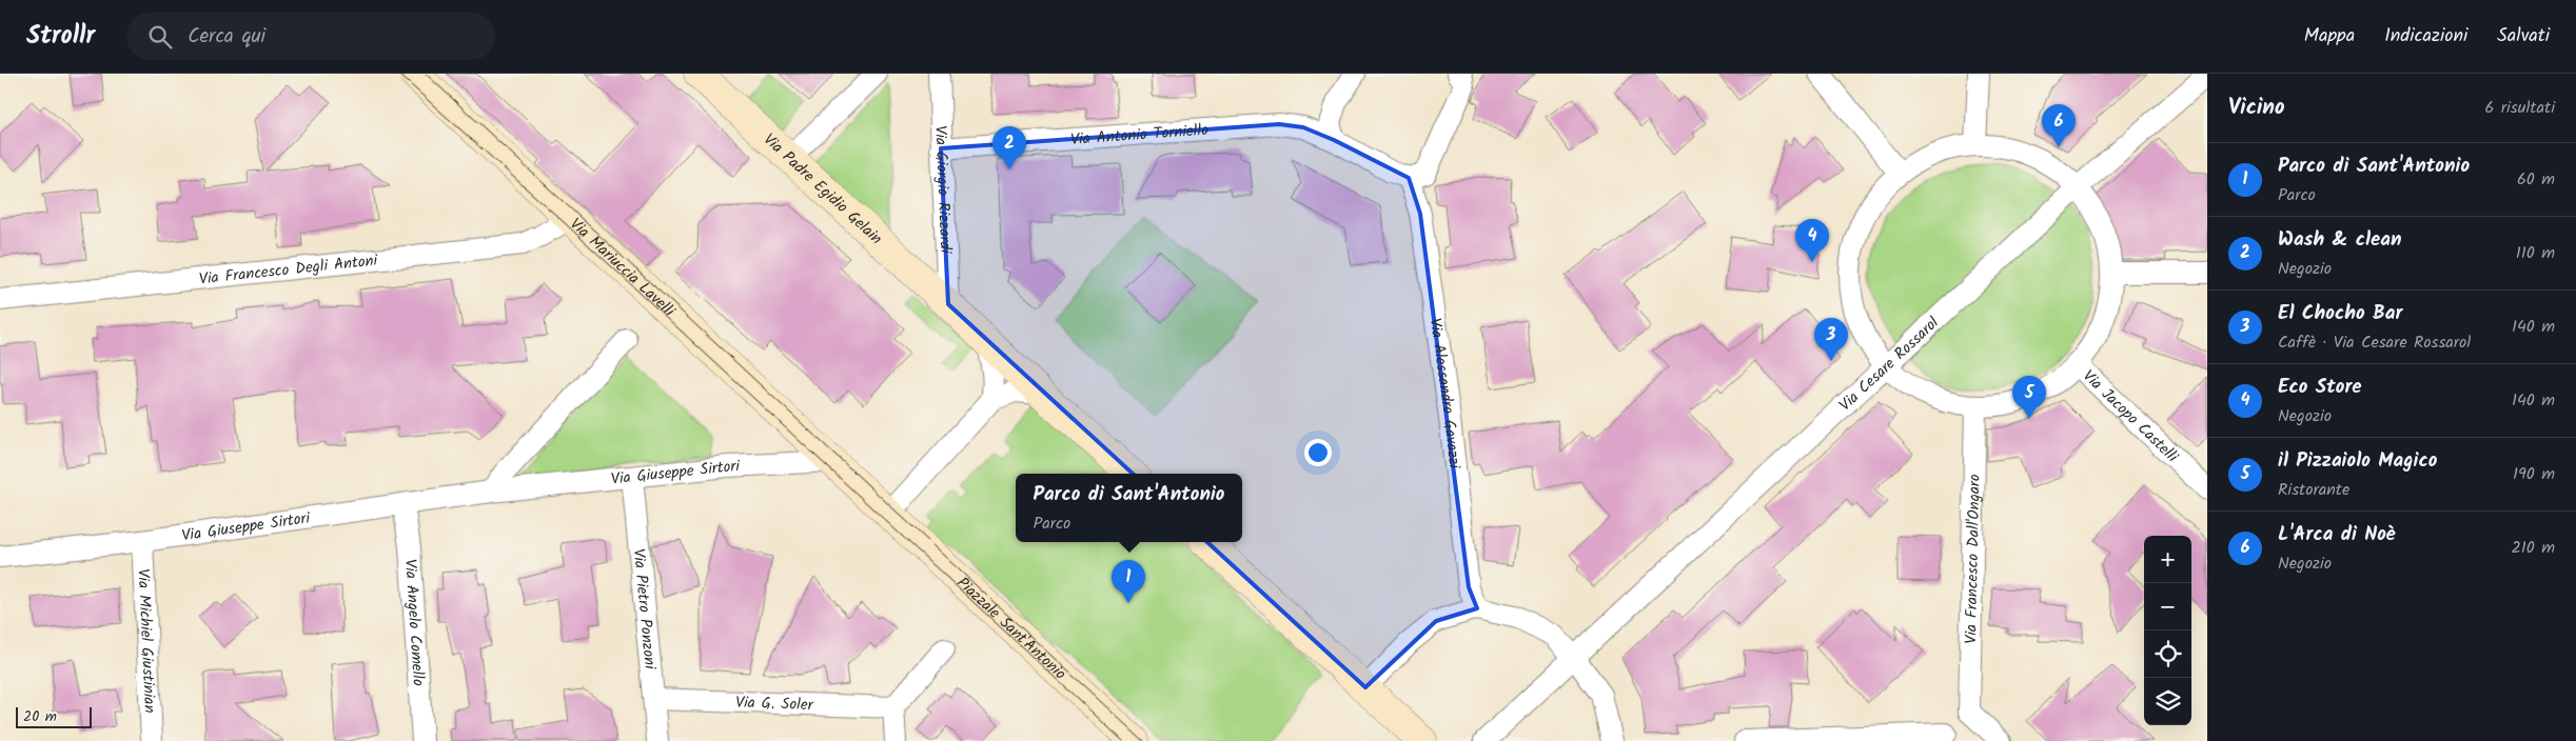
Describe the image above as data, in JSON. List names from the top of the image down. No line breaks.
{"streets":{"street":["Via Antonio Torniello","Via Giorgio Rizzardi","Via Padre Egidio Gelain","Via Mariuccia Lavelli","Via Francesco Degli Antoni","Via Cesare Rossarol","Via Alessandro Gavazzi","Via Jacopo Castelli","Via Giuseppe Sirtori","Via Francesco Dall'Ongaro","Via Pietro Ponzoni","Via Angelo Comello","Piazzale Sant'Antonio","Via Michiel Giustinian","Via G. Soler"]},"crossings":[["Via Antonio Torniello","Via Giorgio Rizzardi"],["Via Antonio Torniello","Via Alessandro Gavazzi"],["Via Giorgio Rizzardi","Via Padre Egidio Gelain"],["Via Mariuccia Lavelli","Via Francesco Degli Antoni"],["Via Mariuccia Lavelli","Via Giuseppe Sirtori"],["Via Mariuccia Lavelli","Piazzale Sant'Antonio"],["Via Giuseppe Sirtori","Via Pietro Ponzoni"],["Via Giuseppe Sirtori","Via Angelo Comello"],["Via Giuseppe Sirtori","Piazzale Sant'Antonio"],["Via Giuseppe Sirtori","Via Michiel Giustinian"],["Via Pietro Ponzoni","Via G. Soler"]],"scale_bar":"20 m","page":{"header":"Strollr","search":"Cerca qui","nav":["Mappa","Indicazioni","Salvati"],"heading":["Vicino","6 risultati"],"pins":["6","2","4","3","5","1"],"list":[{"mark":"1","name":"Parco di Sant'Antonio","note":"Parco","value":"60 m"},{"mark":"2","name":"Wash & clean","note":"Negozio","value":"110 m"},{"mark":"3","name":"El Chocho Bar","note":"Caffè · Via Cesare Rossarol","value":"140 m"},{"mark":"4","name":"Eco Store","note":"Negozio","value":"140 m"},{"mark":"5","name":"il Pizzaiolo Magico","note":"Ristorante","value":"190 m"},{"mark":"6","name":"L'Arca di Noè","note":"Negozio","value":"210 m"}],"popup":["Parco di Sant'Antonio","Parco"],"map_buttons":["+","−"],"scale":"20 m"}}
